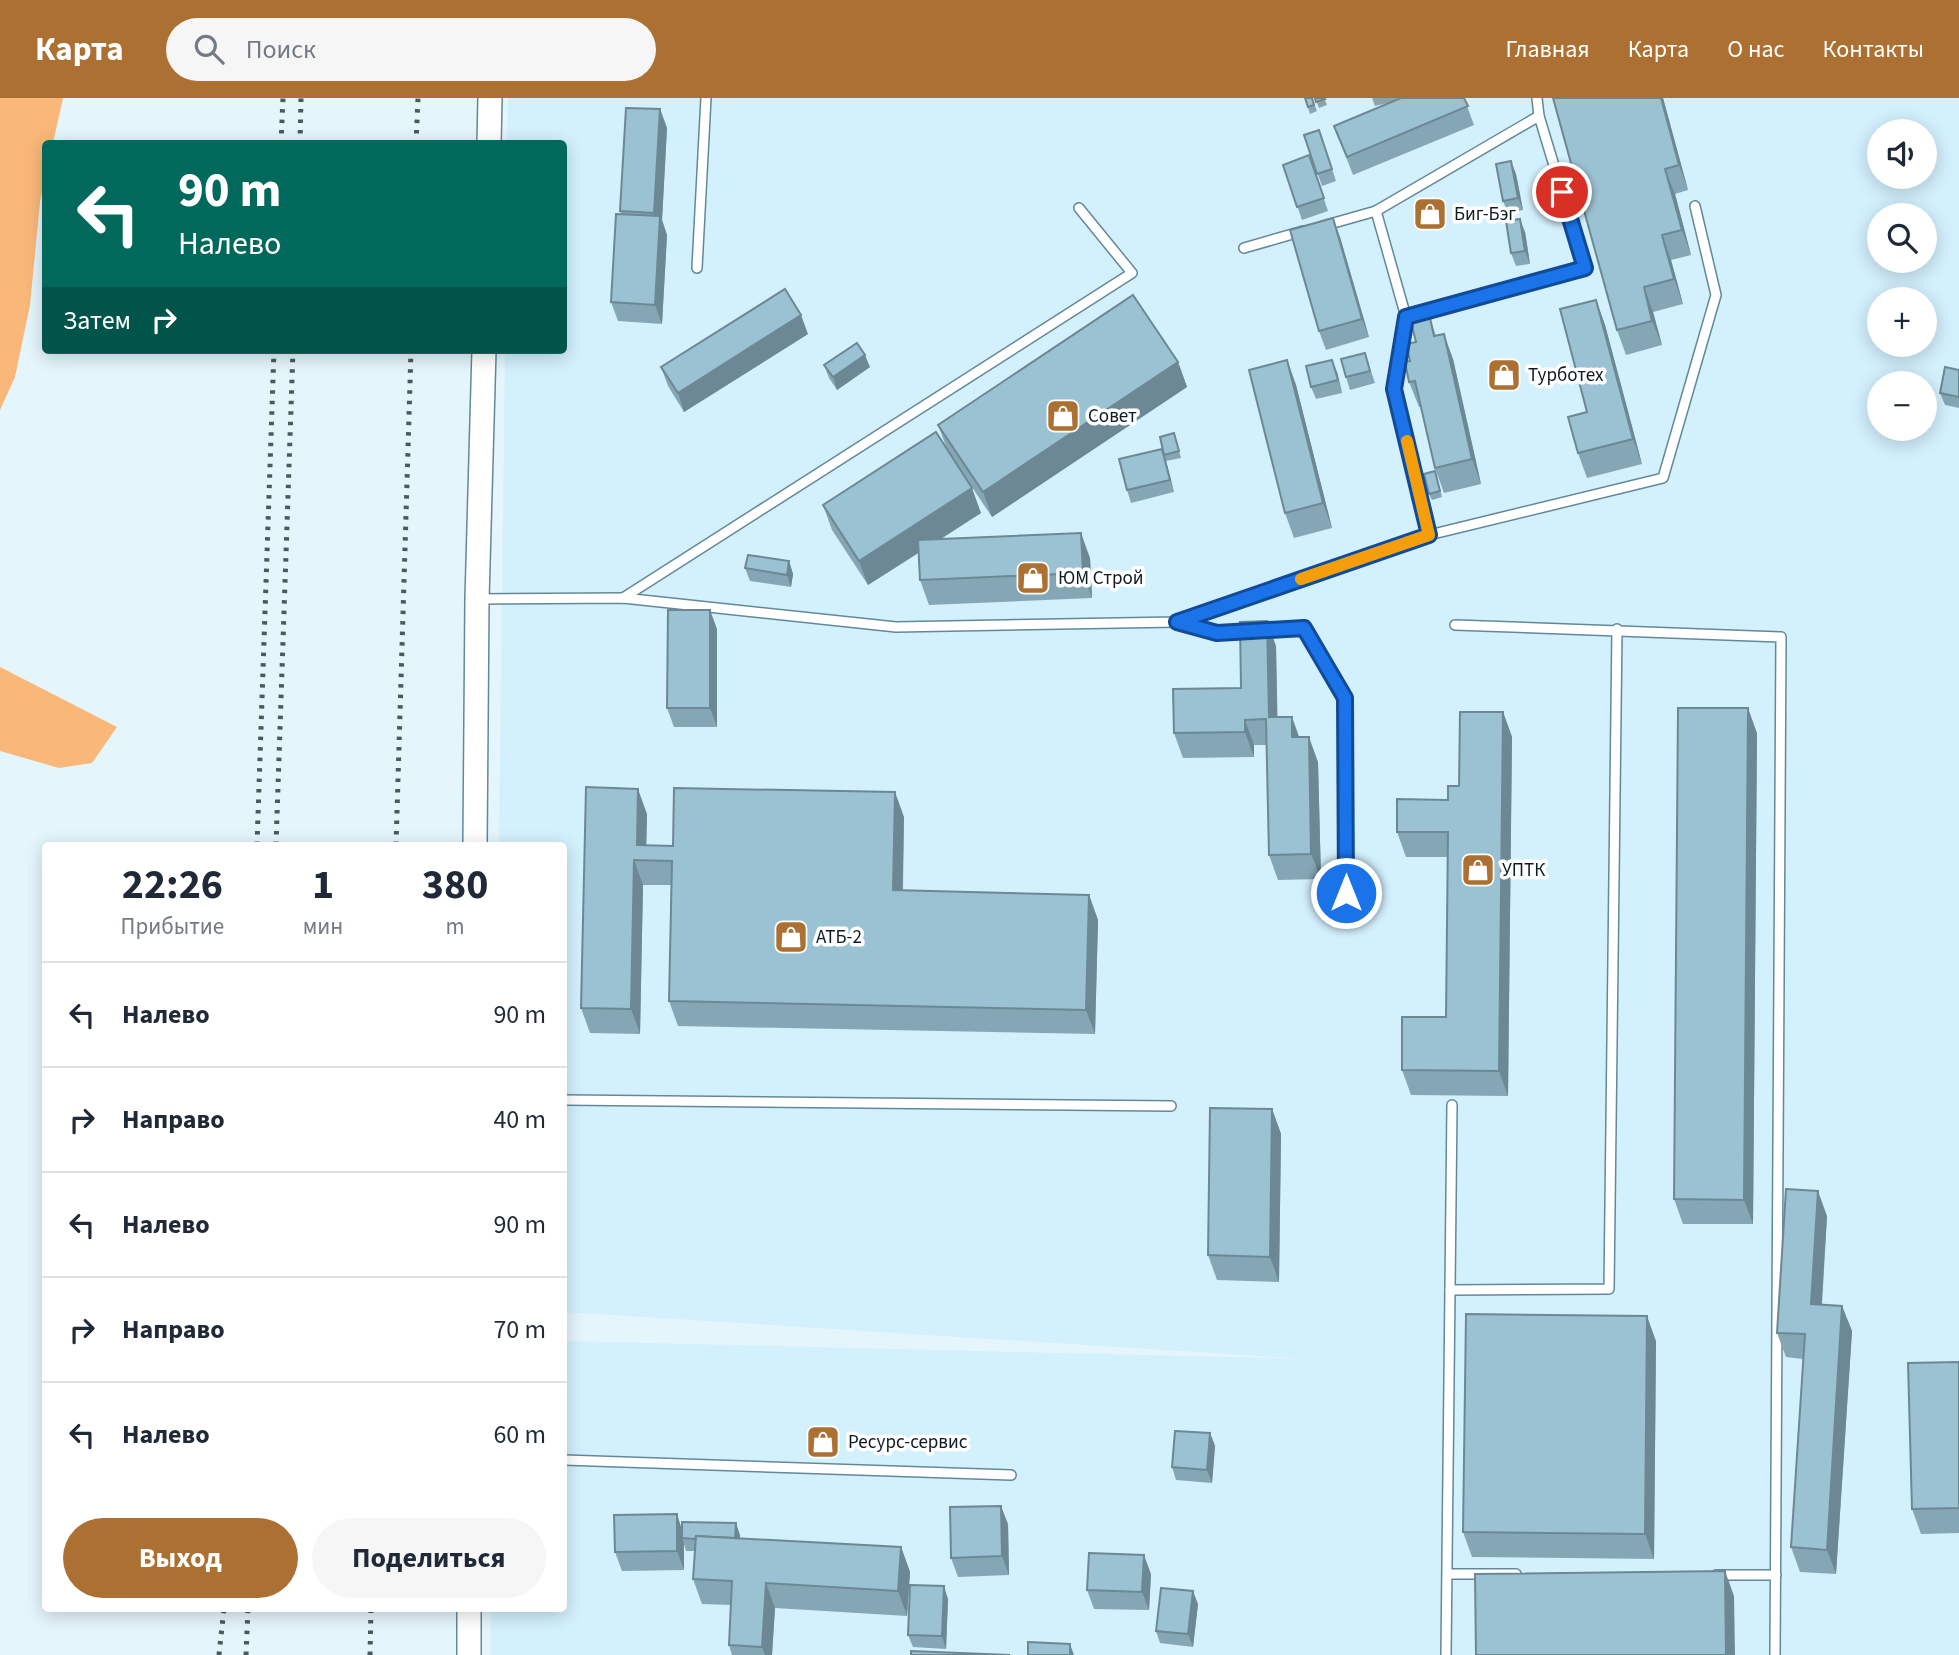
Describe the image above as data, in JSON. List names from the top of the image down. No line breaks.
{"places":{"shop":["Биг-Бэг","Турботех","Совет","ЮМ Строй","УПТК","АТБ-2","Ресурс-сервис"]},"page":{"header":"Карта","search":"Поиск","nav":["Главная","Карта","О нас","Контакты"],"map_buttons":["+","−"],"turn":["90 m","Налево"],"then":"Затем","eta":["22:26","Прибытие","1","мин","380","m"],"list":[{"name":"Налево","value":"90 m"},{"name":"Направо","value":"40 m"},{"name":"Налево","value":"90 m"},{"name":"Направо","value":"70 m"},{"name":"Налево","value":"60 m"}],"buttons":["Выход","Поделиться"]}}
